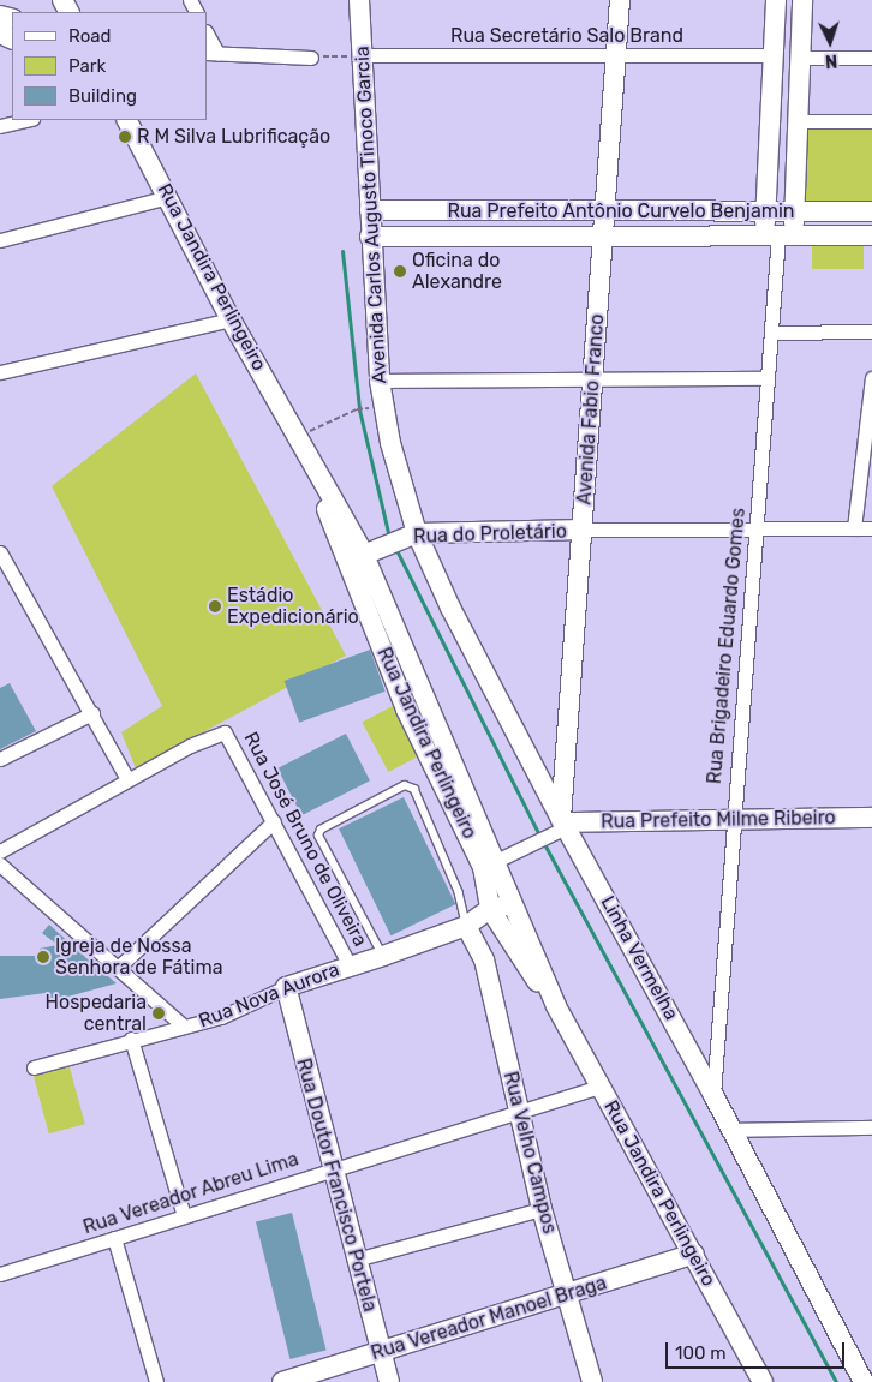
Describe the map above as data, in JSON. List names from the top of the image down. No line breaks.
{"streets":{"main road":["Rua Prefeito Antônio Curvelo Benjamin","Avenida Carlos Augusto Tinoco Garcia","Rua Jandira Perlingeiro","Avenida Fabio Franco","Rua do Proletário","Rua Prefeito Milme Ribeiro","Linha Vermelha","Rua Nova Aurora","Rua Velho Campos","Rua Doutor Francisco Portela","Rua Vereador Manoel Braga"],"street":["Rua Secretário Salo Brand","Rua Brigadeiro Eduardo Gomes","Rua José Bruno de Oliveira","Rua Vereador Abreu Lima"]},"crossings":[["Rua Secretário Salo Brand","Avenida Carlos Augusto Tinoco Garcia"],["Rua Secretário Salo Brand","Avenida Fabio Franco"],["Rua Prefeito Antônio Curvelo Benjamin","Avenida Carlos Augusto Tinoco Garcia"],["Rua Prefeito Antônio Curvelo Benjamin","Avenida Fabio Franco"],["Rua Prefeito Antônio Curvelo Benjamin","Rua Brigadeiro Eduardo Gomes"],["Avenida Carlos Augusto Tinoco Garcia","Rua do Proletário"],["Avenida Carlos Augusto Tinoco Garcia","Linha Vermelha"],["Rua Jandira Perlingeiro","Rua do Proletário"],["Rua Jandira Perlingeiro","Rua Nova Aurora"],["Rua Jandira Perlingeiro","Rua Vereador Abreu Lima"],["Rua Jandira Perlingeiro","Rua Vereador Manoel Braga"],["Avenida Fabio Franco","Rua do Proletário"],["Avenida Fabio Franco","Rua Prefeito Milme Ribeiro"],["Avenida Fabio Franco","Linha Vermelha"],["Rua do Proletário","Linha Vermelha"],["Rua Brigadeiro Eduardo Gomes","Rua Prefeito Milme Ribeiro"],["Rua Brigadeiro Eduardo Gomes","Linha Vermelha"],["Rua Prefeito Milme Ribeiro","Linha Vermelha"],["Rua José Bruno de Oliveira","Rua Nova Aurora"],["Rua Nova Aurora","Rua Velho Campos"],["Rua Nova Aurora","Rua Doutor Francisco Portela"],["Rua Velho Campos","Rua Vereador Abreu Lima"],["Rua Velho Campos","Rua Vereador Manoel Braga"],["Rua Doutor Francisco Portela","Rua Vereador Abreu Lima"],["Rua Doutor Francisco Portela","Rua Vereador Manoel Braga"]],"places":["R M Silva Lubrificação","Oficina do Alexandre","Estádio Expedicionário","Igreja de Nossa Senhora de Fátima","Hospedaria central"],"legend":["Road","Park","Building"],"scale_bar":"100 m","north":"bottom"}
